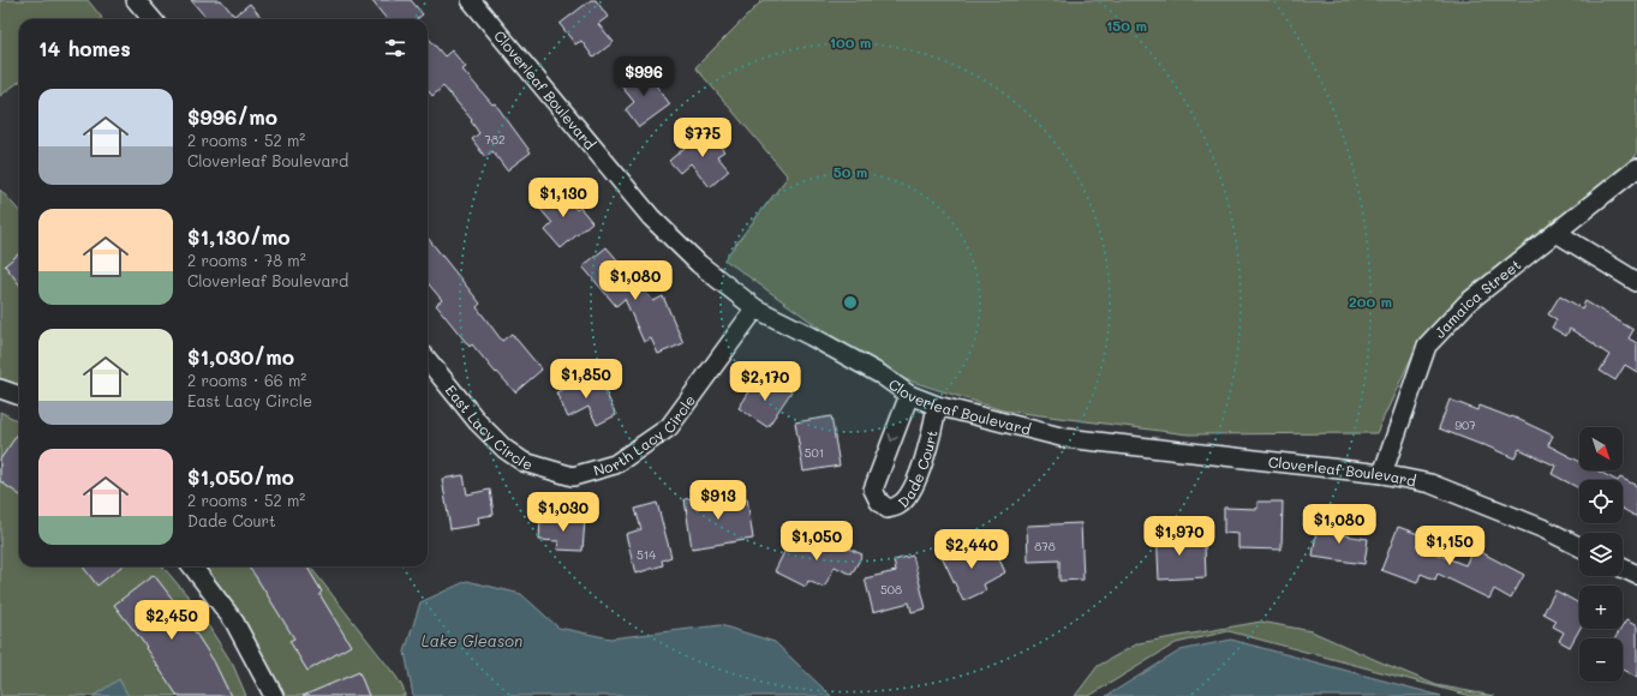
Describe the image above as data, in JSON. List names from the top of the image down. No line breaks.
{"streets":{"street":["Cloverleaf Boulevard","Jamaica Street","East Lacy Circle","North Lacy Circle","Dade Court"]},"crossings":[["Cloverleaf Boulevard","Jamaica Street"],["Cloverleaf Boulevard","North Lacy Circle"],["Cloverleaf Boulevard","Dade Court"],["East Lacy Circle","North Lacy Circle"]],"water":["Lake Gleason"],"house_numbers":["782","907","501","878","514","508"],"north":"bottom right","page":{"heading":"14 homes","price":["$996","$775","$1,130","$1,080","$1,850","$2,170","$913","$1,030","$1,080","$1,970","$1,050","$1,150","$2,440","$2,450"],"list":[{"name":"$996/mo","note":"2 rooms · 52 m² · Cloverleaf Boulevard"},{"name":"$1,130/mo","note":"2 rooms · 78 m² · Cloverleaf Boulevard"},{"name":"$1,030/mo","note":"2 rooms · 66 m² · East Lacy Circle"},{"name":"$1,050/mo","note":"2 rooms · 52 m² · Dade Court"}],"map_buttons":["+","−"]},"rings":["150 m","100 m","50 m","200 m"]}
